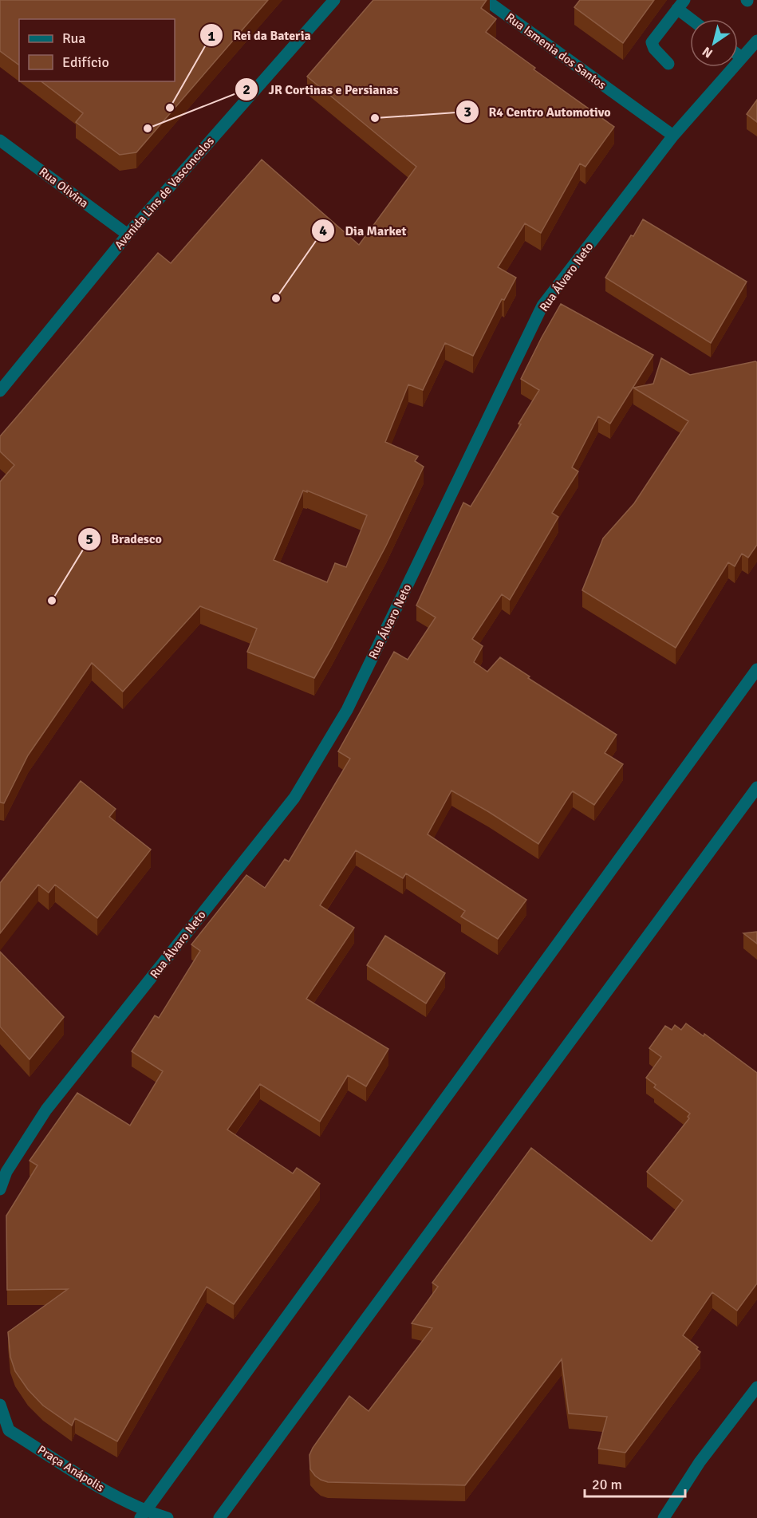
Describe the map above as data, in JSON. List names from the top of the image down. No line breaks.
{"streets":{"street":["Rua Ismenia dos Santos","Rua Olivina","Avenida Lins de Vasconcelos","Rua Álvaro Neto","Praça Anápolis"]},"crossings":[["Rua Ismenia dos Santos","Rua Álvaro Neto"],["Rua Olivina","Avenida Lins de Vasconcelos"]],"places":["Rei da Bateria","R4 Centro Automotivo","JR Cortinas e Persianas","Dia Market","Bradesco"],"legend":["Rua","Edifício"],"scale_bar":"20 m","north":"bottom left"}
